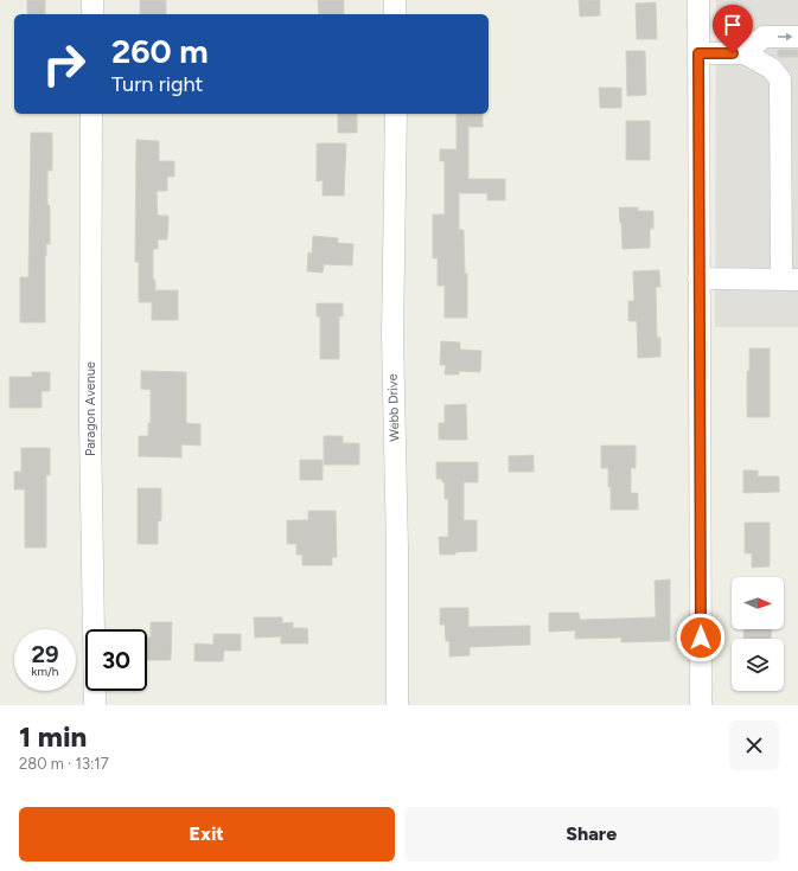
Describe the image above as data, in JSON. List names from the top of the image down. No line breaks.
{"streets":{"street":["Webb Drive","Paragon Avenue"]},"north":"right","page":{"turn":["260 m","Turn right"],"speed":"29 km/h","limit":"30","heading":["1 min","280 m · 13:17"],"buttons":["Exit","Share"]}}
